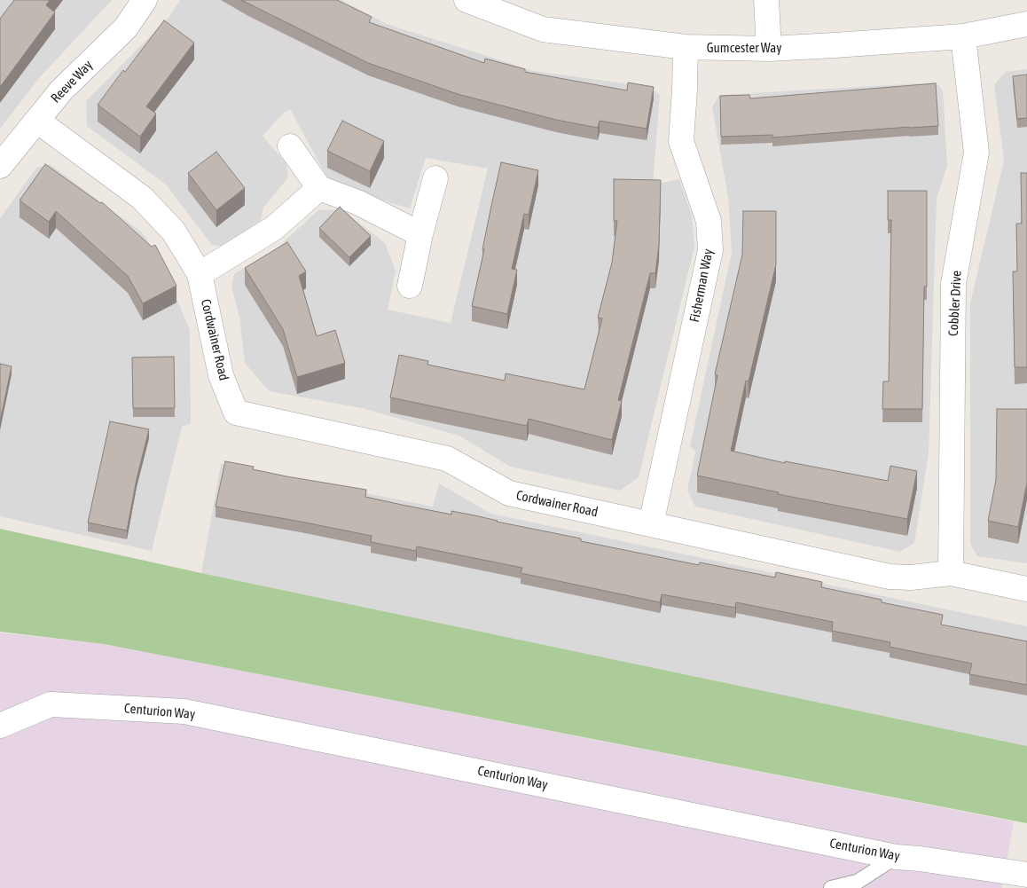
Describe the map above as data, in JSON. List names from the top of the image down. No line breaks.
{"streets":{"street":["Gumcester Way","Reeve Way","Fisherman Way","Cobbler Drive","Cordwainer Road","Centurion Way"]},"crossings":[["Gumcester Way","Fisherman Way"],["Gumcester Way","Cobbler Drive"],["Reeve Way","Cordwainer Road"],["Fisherman Way","Cordwainer Road"],["Cobbler Drive","Cordwainer Road"]]}
